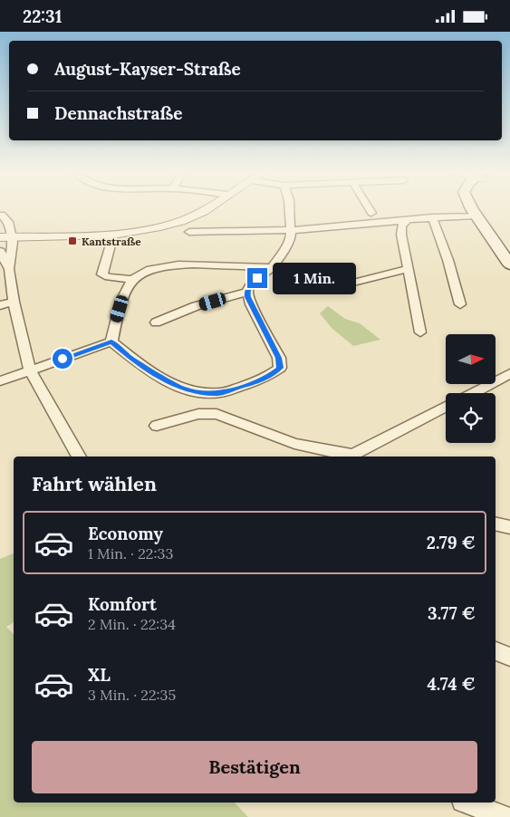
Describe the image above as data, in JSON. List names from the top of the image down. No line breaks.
{"places":{"transit":["Kantstraße"]},"north":"right","page":{"status":"22:31","banner":["August-Kayser-Straße","Dennachstraße"],"bubble":"1 Min.","heading":"Fahrt wählen","list":[{"name":"Economy","note":"1 Min. · 22:33","value":"2.79 €"},{"name":"Komfort","note":"2 Min. · 22:34","value":"3.77 €"},{"name":"XL","note":"3 Min. · 22:35","value":"4.74 €"}],"buttons":"Bestätigen"}}
